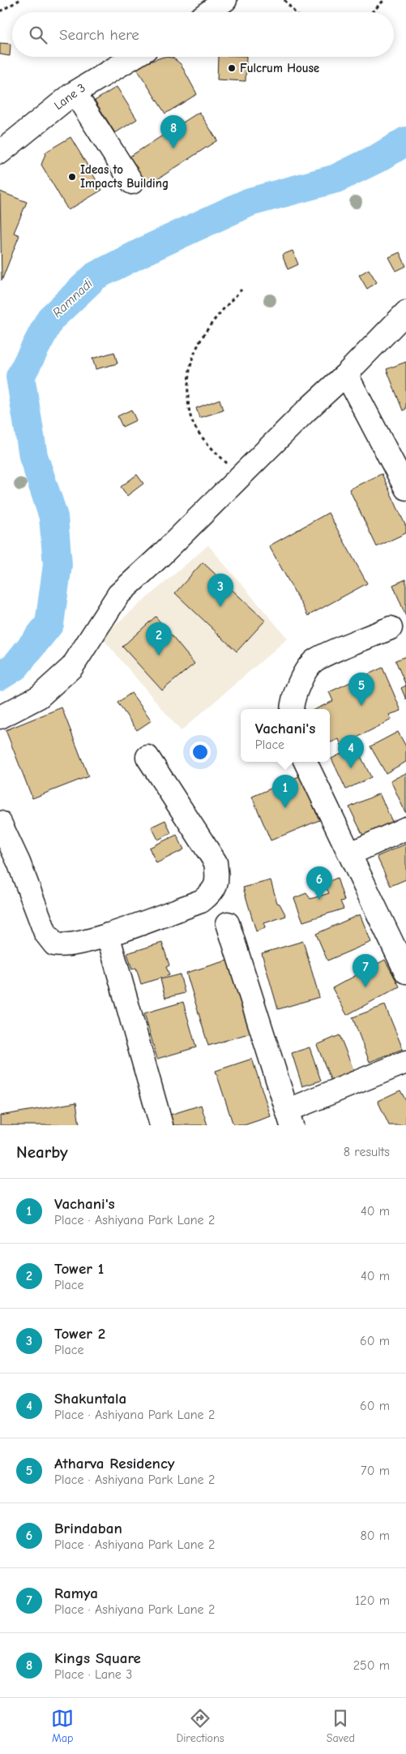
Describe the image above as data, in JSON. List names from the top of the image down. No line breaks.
{"streets":{"street":["Lane 3"]},"water":["Ramnadi"],"places":["Fulcrum House","Ideas to Impacts Building"],"page":{"search":"Search here","pins":["8","3","2","5","4","1","6","7"],"popup":["Vachani's","Place"],"heading":["Nearby","8 results"],"list":[{"mark":"1","name":"Vachani's","note":"Place · Ashiyana Park Lane 2","value":"40 m"},{"mark":"2","name":"Tower 1","note":"Place","value":"40 m"},{"mark":"3","name":"Tower 2","note":"Place","value":"60 m"},{"mark":"4","name":"Shakuntala","note":"Place · Ashiyana Park Lane 2","value":"60 m"},{"mark":"5","name":"Atharva Residency","note":"Place · Ashiyana Park Lane 2","value":"70 m"},{"mark":"6","name":"Brindaban","note":"Place · Ashiyana Park Lane 2","value":"80 m"},{"mark":"7","name":"Ramya","note":"Place · Ashiyana Park Lane 2","value":"120 m"},{"mark":"8","name":"Kings Square","note":"Place · Lane 3","value":"250 m"}],"nav":["Map","Directions","Saved"]}}
